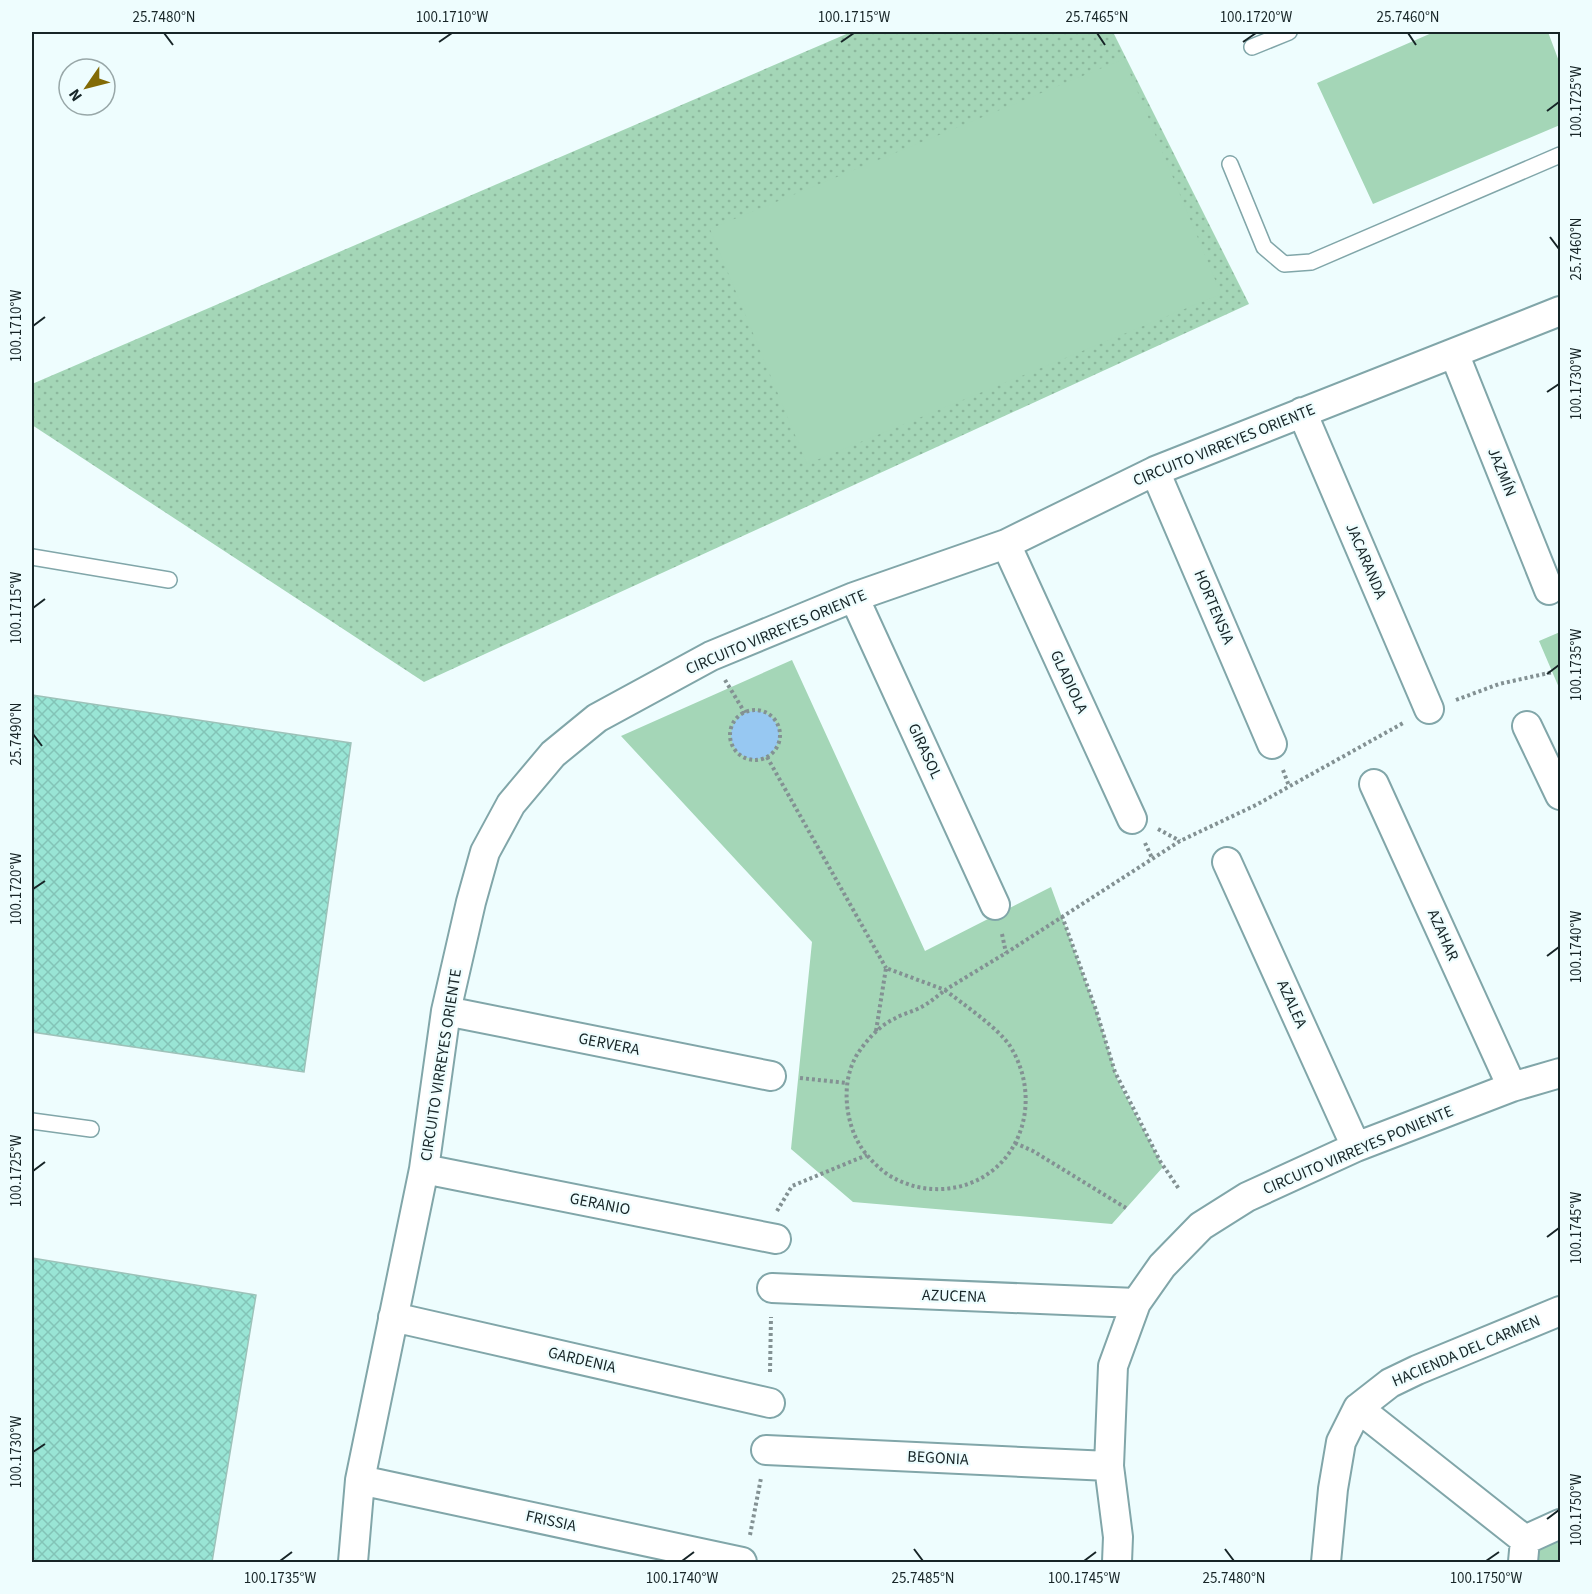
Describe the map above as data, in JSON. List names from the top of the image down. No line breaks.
{"streets":{"street":["CIRCUITO VIRREYES ORIENTE","JAZMÍN","JACARANDA","HORTENSIA","GLADIOLA","GIRASOL","AZAHAR","AZALEA","GERVERA","CIRCUITO VIRREYES PONIENTE","GERANIO","AZUCENA","HACIENDA DEL CARMEN","GARDENIA","BEGONIA","FRISSIA"]},"crossings":[["CIRCUITO VIRREYES ORIENTE","JAZMÍN"],["CIRCUITO VIRREYES ORIENTE","JACARANDA"],["CIRCUITO VIRREYES ORIENTE","HORTENSIA"],["CIRCUITO VIRREYES ORIENTE","GLADIOLA"],["CIRCUITO VIRREYES ORIENTE","GIRASOL"],["CIRCUITO VIRREYES ORIENTE","GERVERA"],["CIRCUITO VIRREYES ORIENTE","GERANIO"],["CIRCUITO VIRREYES ORIENTE","GARDENIA"],["CIRCUITO VIRREYES ORIENTE","FRISSIA"],["AZAHAR","CIRCUITO VIRREYES PONIENTE"],["AZALEA","CIRCUITO VIRREYES PONIENTE"],["CIRCUITO VIRREYES PONIENTE","AZUCENA"],["CIRCUITO VIRREYES PONIENTE","BEGONIA"]],"north":"bottom left","coordinates":["25.7480°N","100.1710°W","100.1715°W","25.7465°N","100.1720°W","25.7460°N","100.1725°W","100.1730°W","100.1735°W","25.7490°N","100.1740°W","100.1745°W","100.1750°W","25.7485°N"]}
